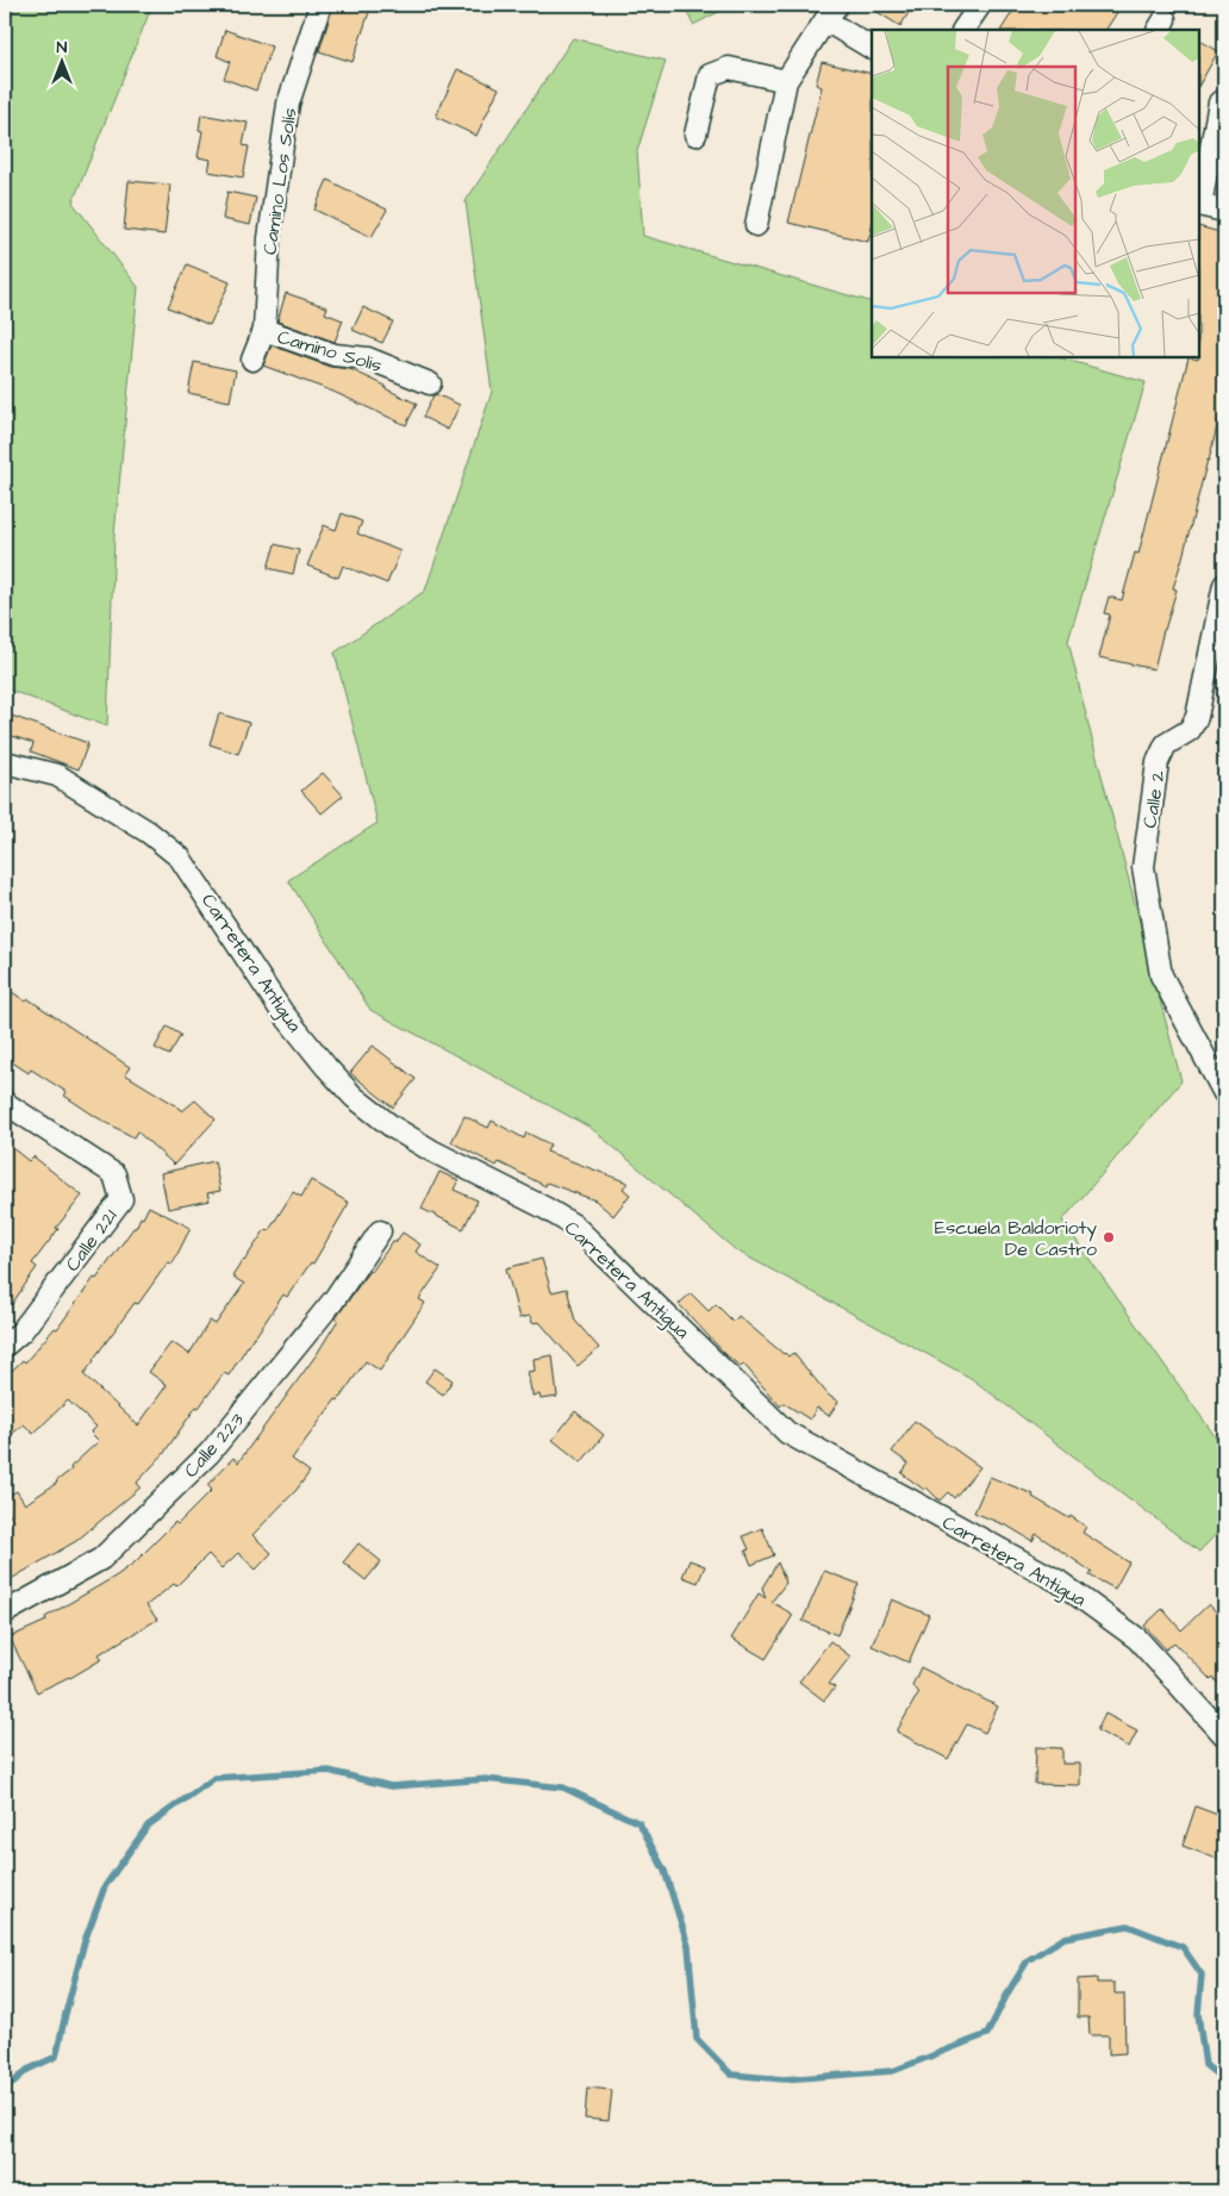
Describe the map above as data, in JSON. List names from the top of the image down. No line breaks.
{"streets":{"street":["Camino Los Solís","Camino Solis","Calle 2","Carretera Antigua","Calle 221","Calle 223"]},"crossings":[["Camino Los Solís","Camino Solis"]],"places":["Escuela Baldorioty De Castro"],"north":"top"}
